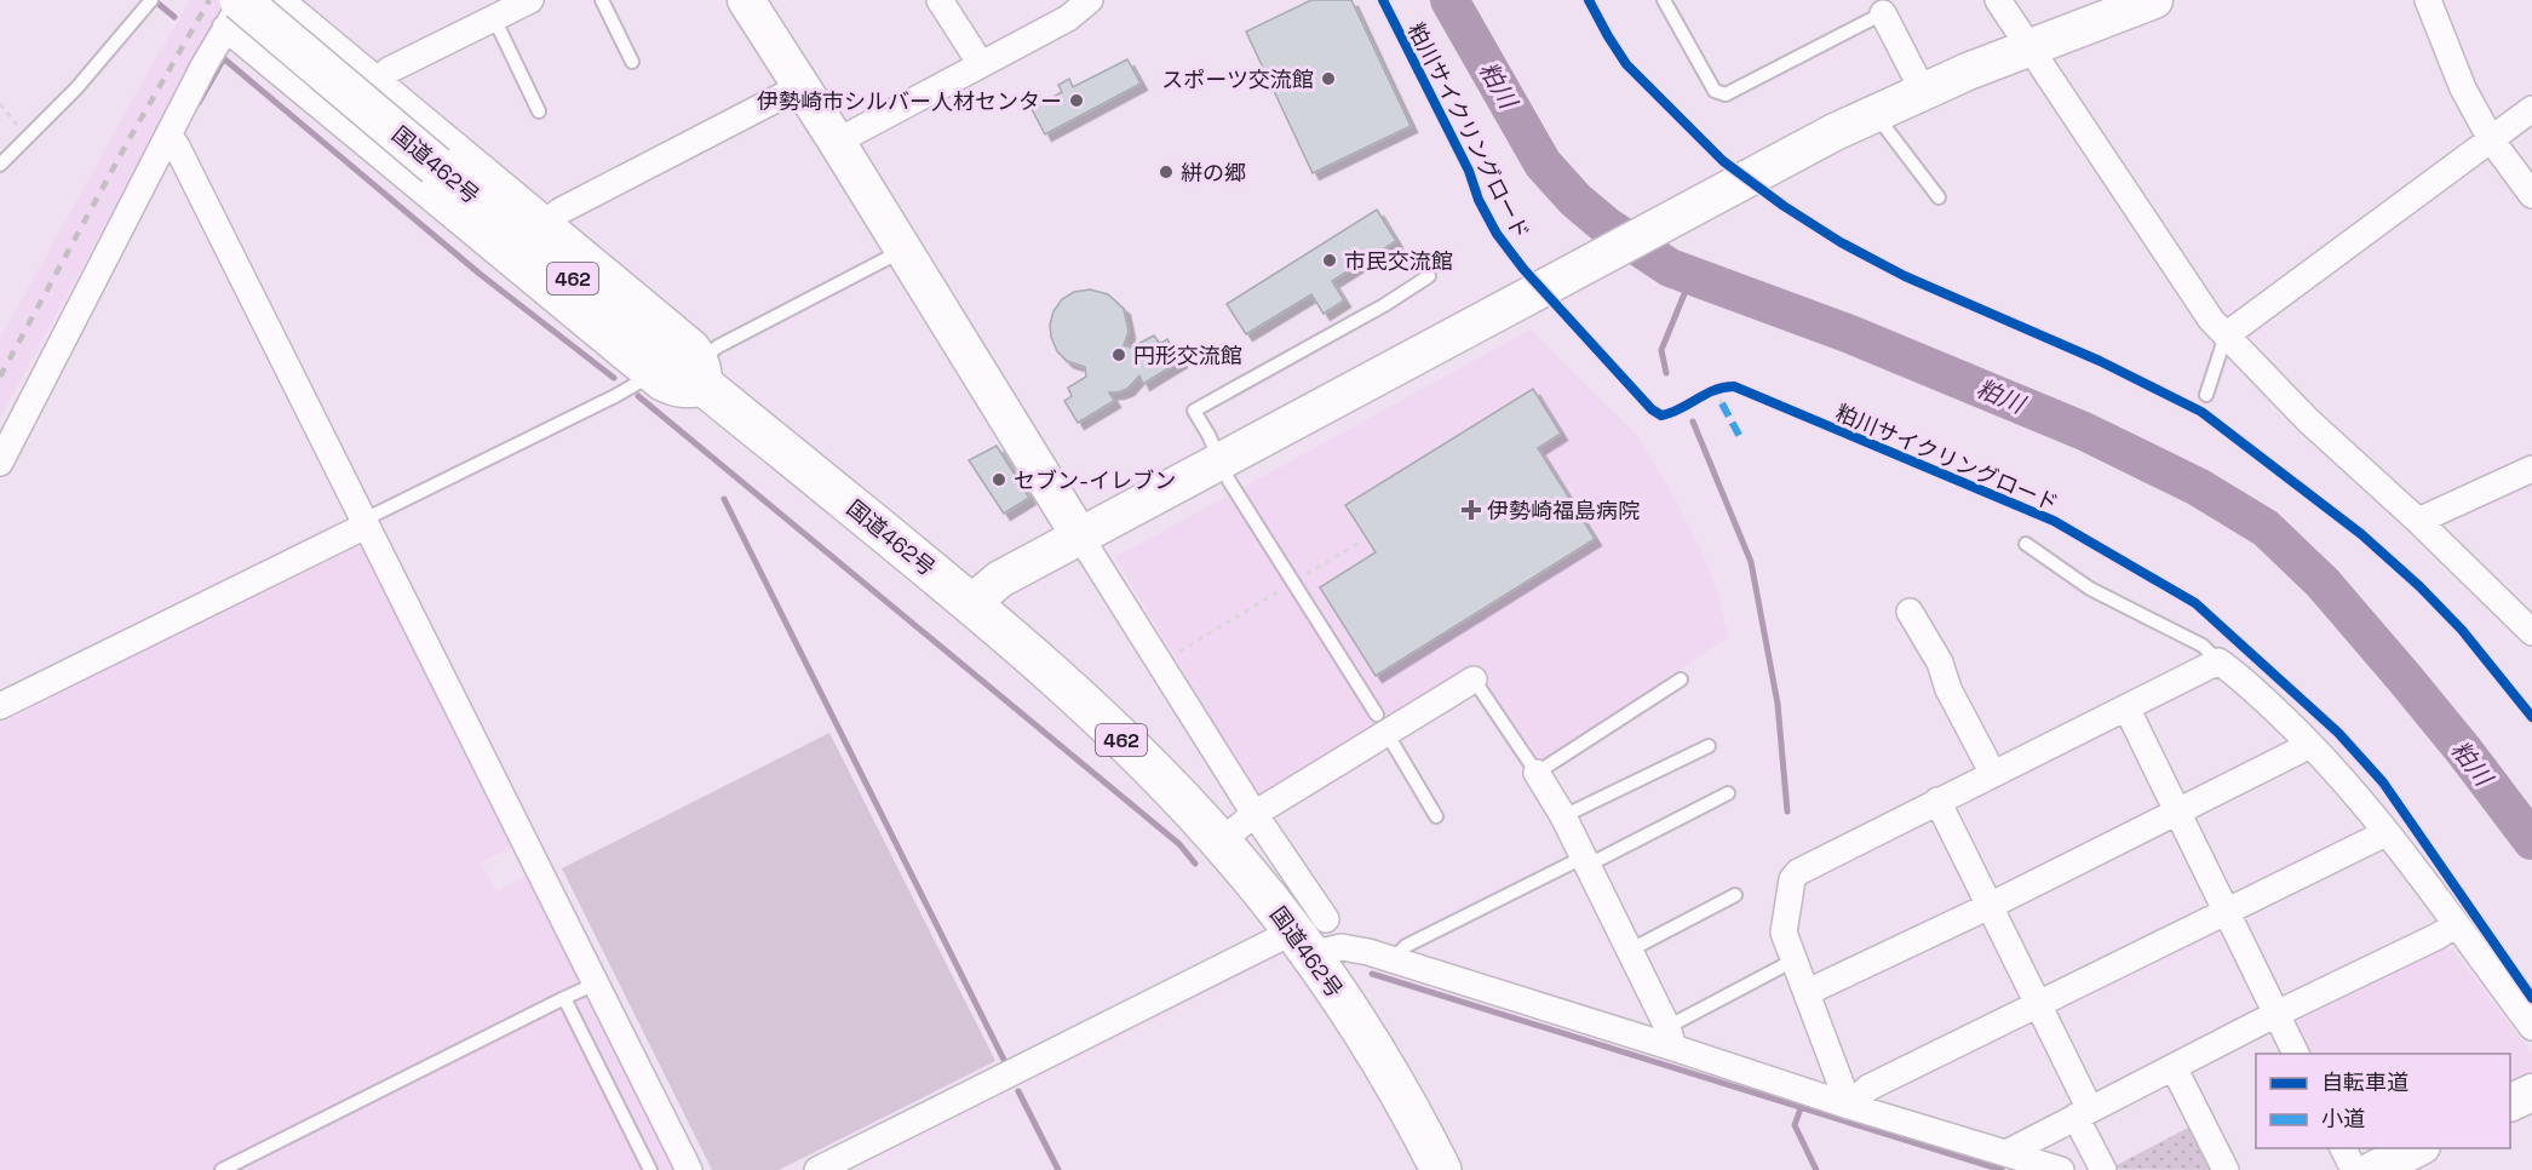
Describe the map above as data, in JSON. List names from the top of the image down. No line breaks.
{"streets":{"highway":["国道462号","462"],"cycle path":["粕川サイクリングロード"]},"water":["粕川"],"places":{"other":["スポーツ交流館","伊勢崎市シルバー人材センター","絣の郷","市民交流館","円形交流館","セブン-イレブン"],"health":["伊勢崎福島病院"]},"legend":["自転車道","小道"]}
